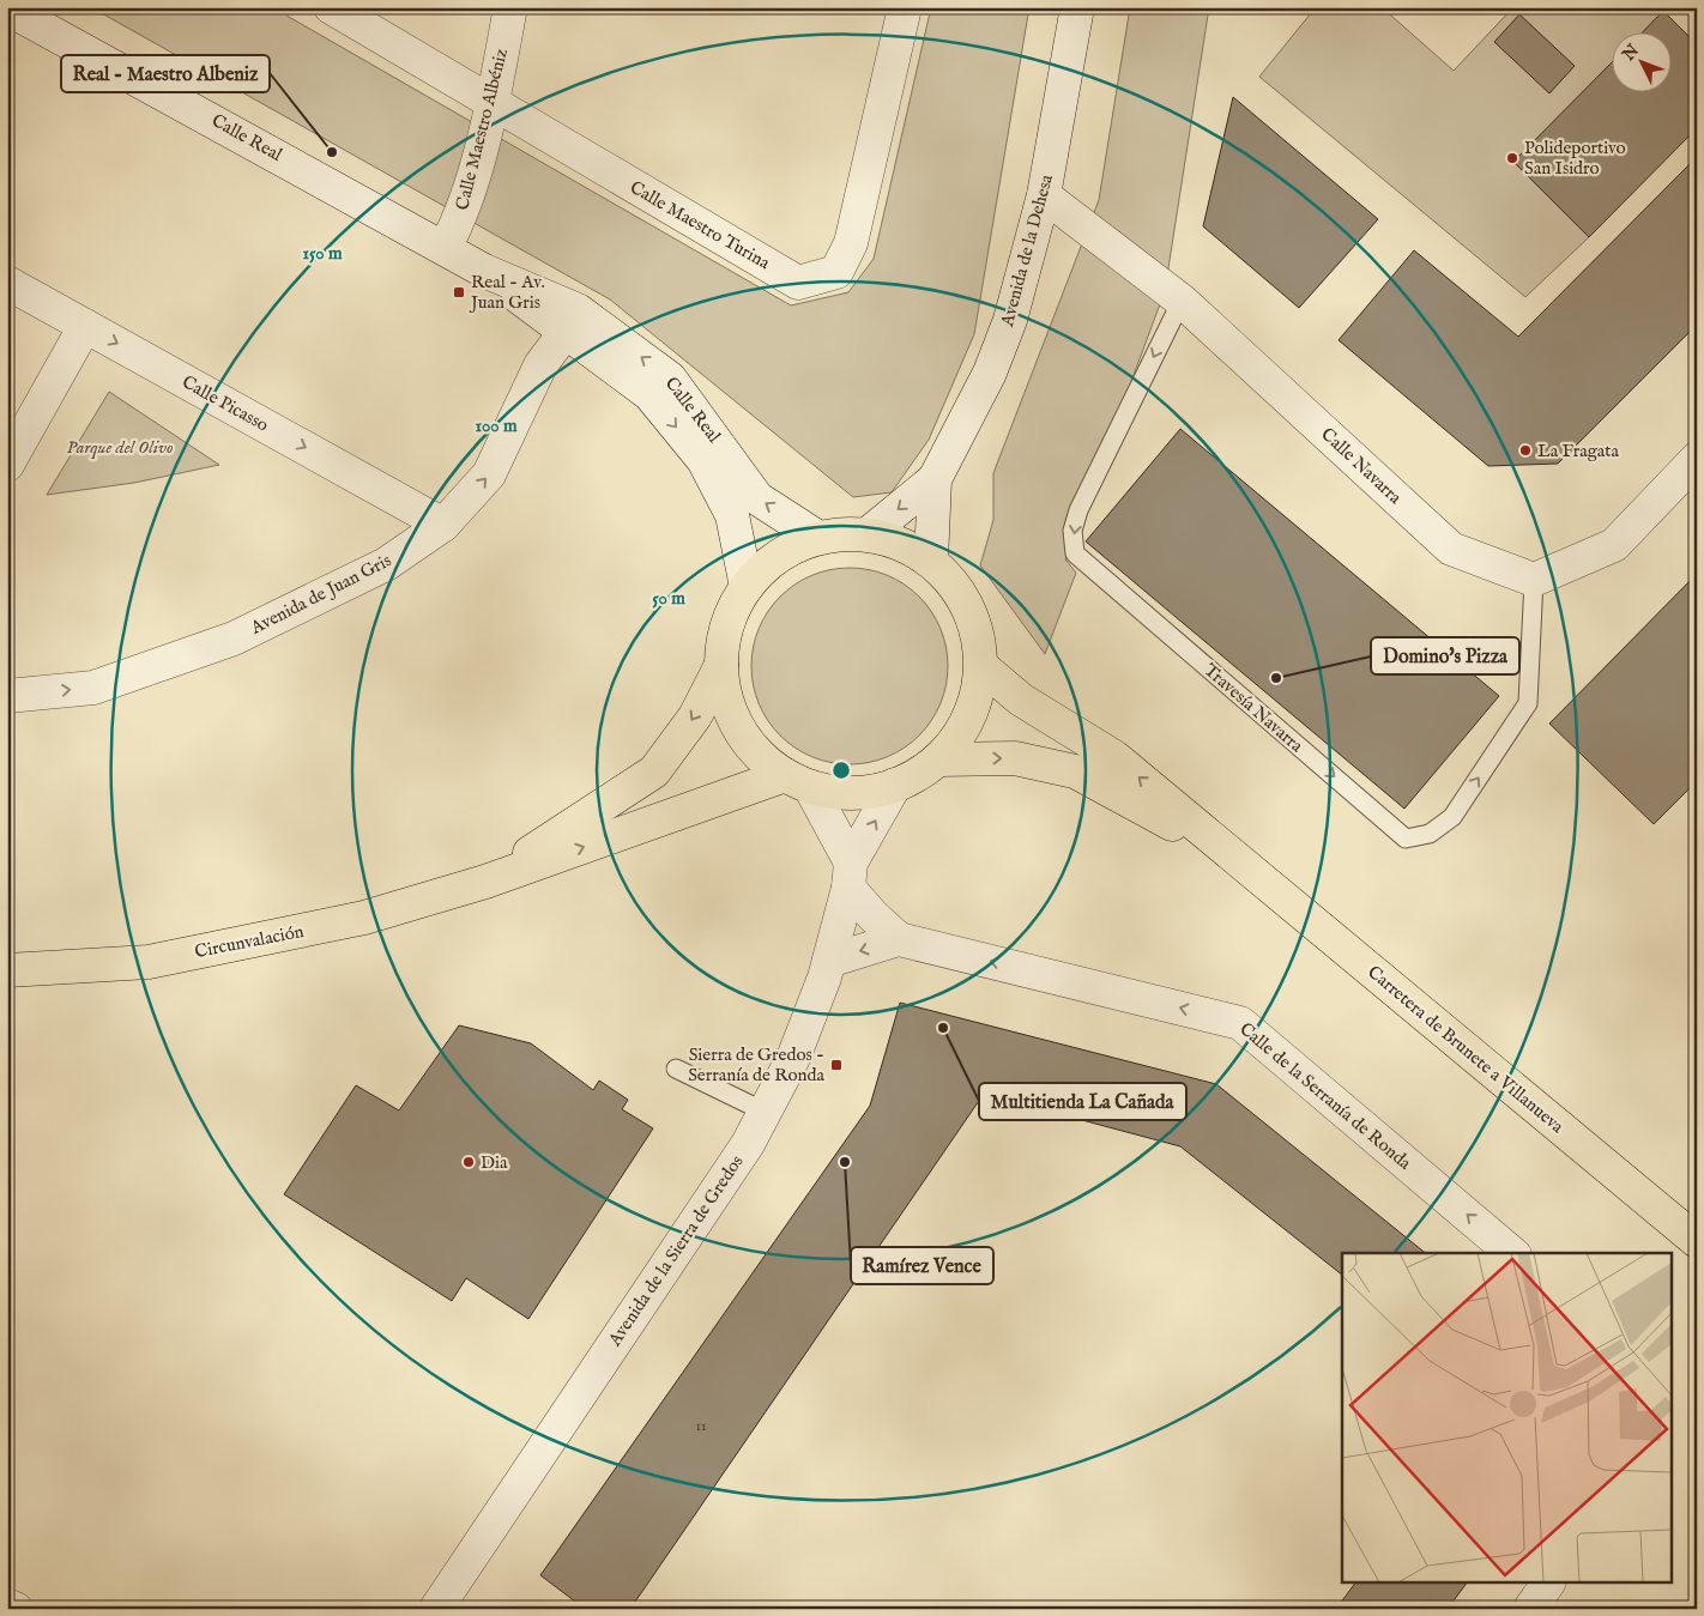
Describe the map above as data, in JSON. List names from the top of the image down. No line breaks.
{"streets":{"highway":["Circunvalación","Carretera de Brunete a Villanueva"],"street":["Calle Maestro Albéniz","Calle Real","Calle Maestro Turina","Avenida de la Dehesa","Calle Picasso","Calle Navarra","Avenida de Juan Gris","Calle de la Serranía de Ronda","Avenida de la Sierra de Gredos"],"lane":["Travesía Navarra"]},"crossings":[["Calle Maestro Albéniz","Calle Real"],["Calle Maestro Albéniz","Calle Maestro Turina"],["Calle Real","Avenida de Juan Gris"],["Avenida de la Dehesa","Calle Navarra"],["Calle Picasso","Avenida de Juan Gris"],["Calle Navarra","Travesía Navarra"],["Calle de la Serranía de Ronda","Avenida de la Sierra de Gredos"]],"one_way":["Calle Picasso","Avenida de Juan Gris","Calle de la Serranía de Ronda"],"parks":["Parque del Olivo"],"places":{"other":["Real - Maestro Albeniz","Polideportivo San Isidro","La Fragata","Domino's Pizza","Multitienda La Cañada","Dia","Ramírez Vence"],"transit":["Real - Av. Juan Gris","Sierra de Gredos - Serranía de Ronda"]},"house_numbers":["11"],"north":"top left","rings":["150 m","100 m","50 m"]}
